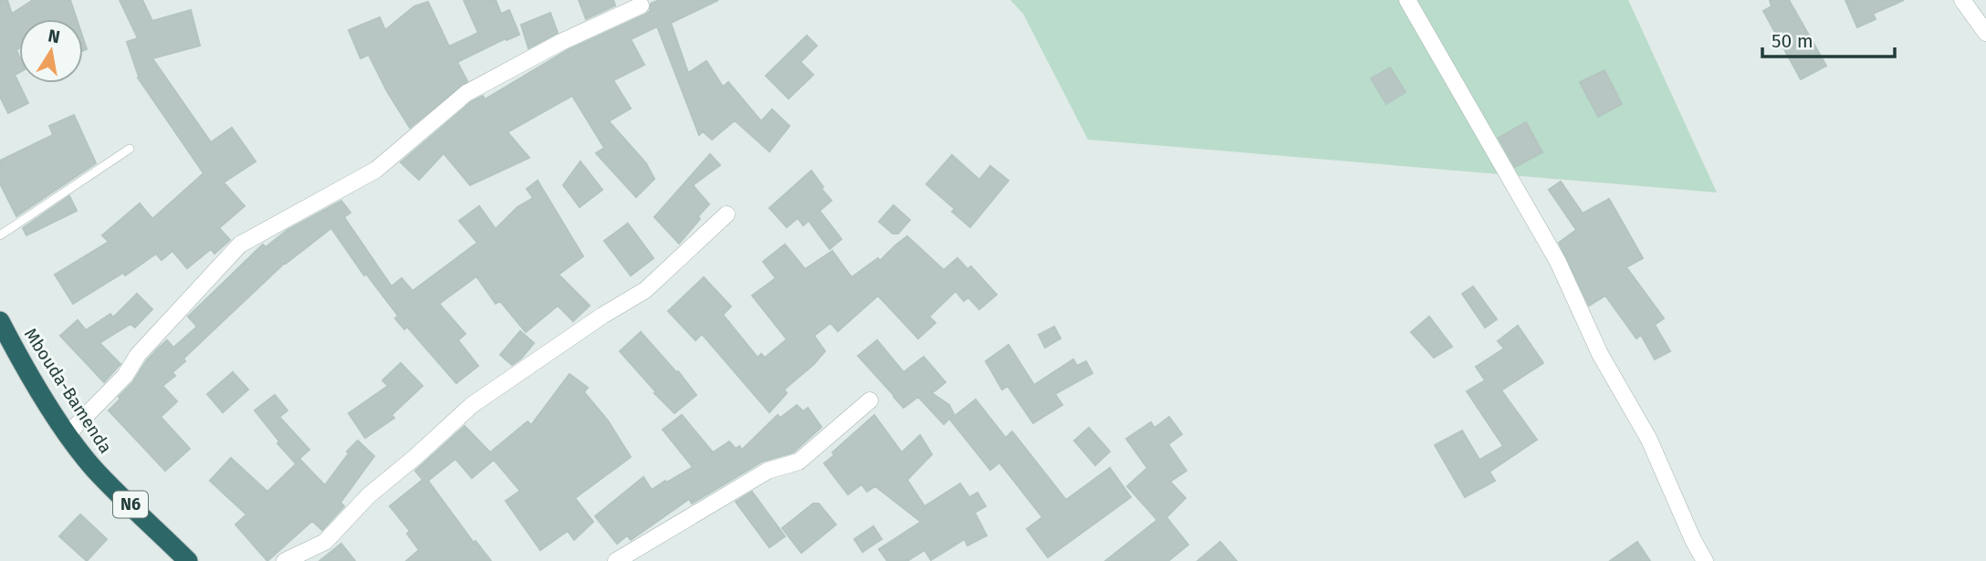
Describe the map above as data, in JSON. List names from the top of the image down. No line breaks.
{"streets":{"highway":["Mbouda-Bamenda","N6"]},"scale_bar":"50 m","north":"top"}
